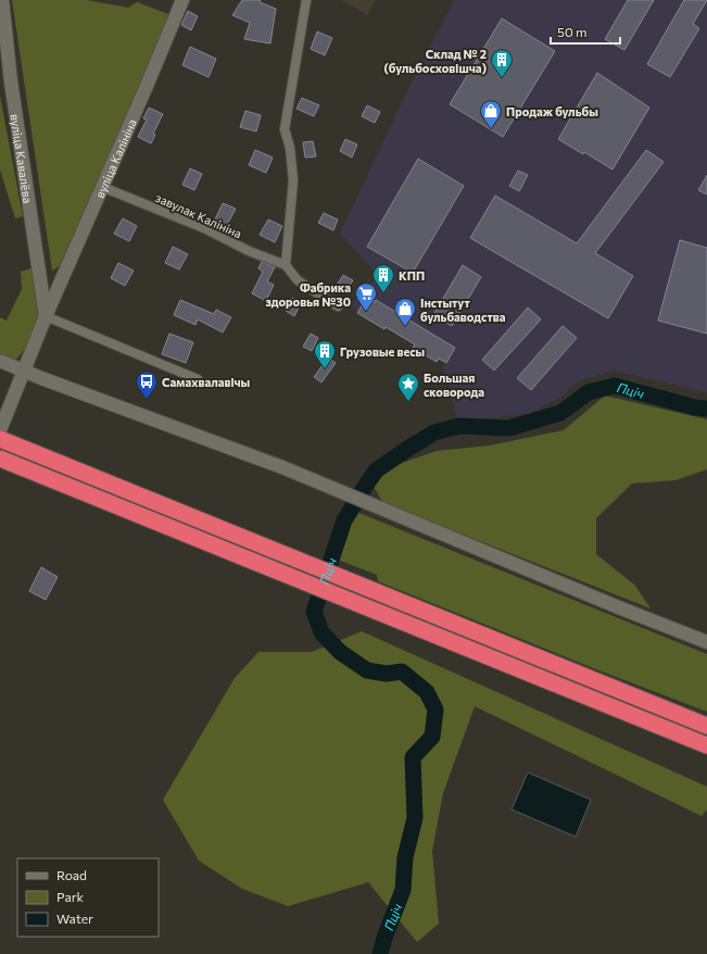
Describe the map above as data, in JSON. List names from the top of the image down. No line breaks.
{"streets":{"street":["вуліца Кавалёва","вуліца Калініна","завулак Калініна"]},"crossings":[["вуліца Кавалёва","вуліца Калініна"],["вуліца Калініна","завулак Калініна"]],"water":["Пціч"],"places":{"building":["Склад № 2 (бульбосховішча)","КПП","Грузовые весы"],"shop":["Продаж бульбы","Інстытут бульбаводства"],"supermarket":["Фабрика здоровья №30"],"bus stop":["Самахвалавічы"],"place":["Большая сковорода"]},"legend":["Road","Park","Water"],"scale_bar":"50 m"}
